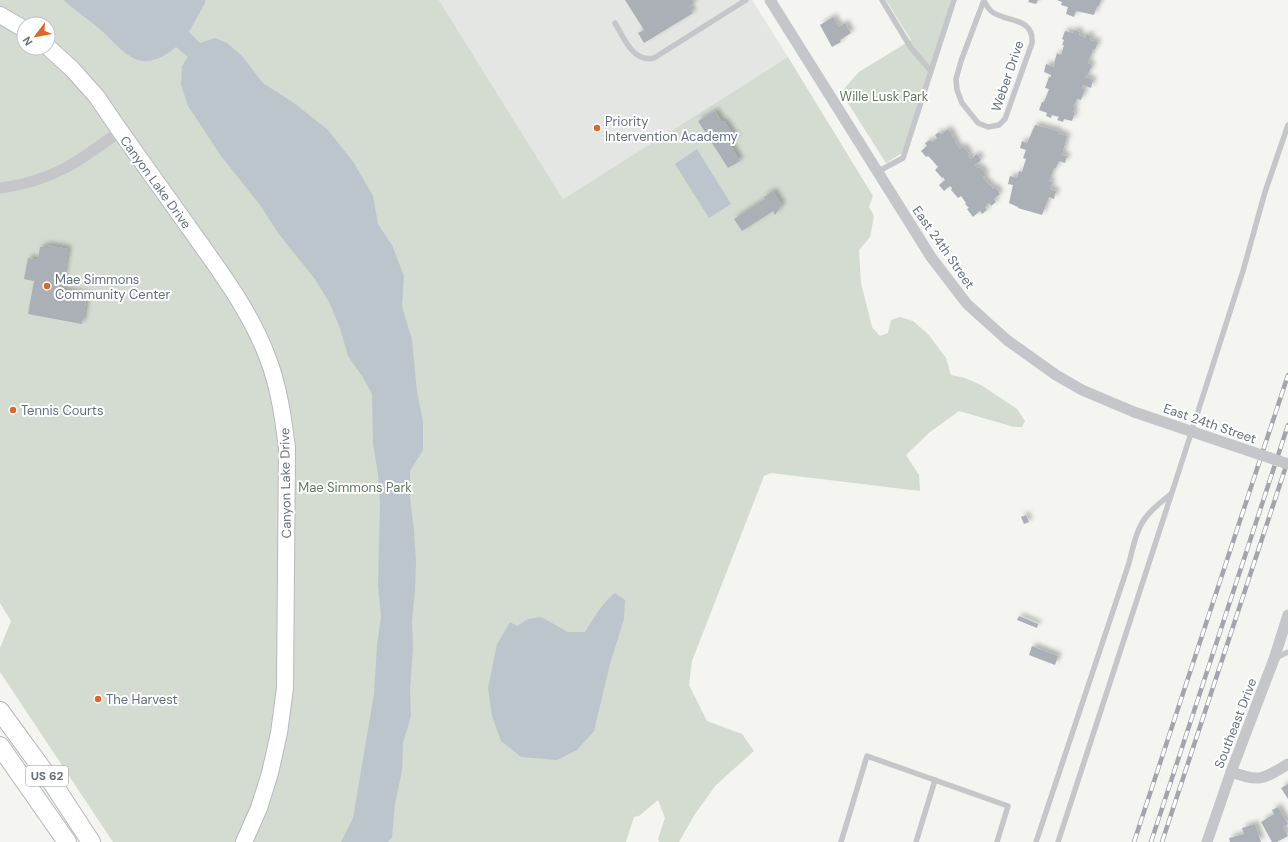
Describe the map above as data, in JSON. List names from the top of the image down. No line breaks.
{"streets":{"main road":["US 62"],"street":["Canyon Lake Drive","East 24th Street","Southeast Drive"],"lane":["Weber Drive"]},"parks":["Wille Lusk Park","Mae Simmons Park"],"places":["Priority Intervention Academy","Mae Simmons Community Center","Tennis Courts","The Harvest"],"north":"bottom left"}
